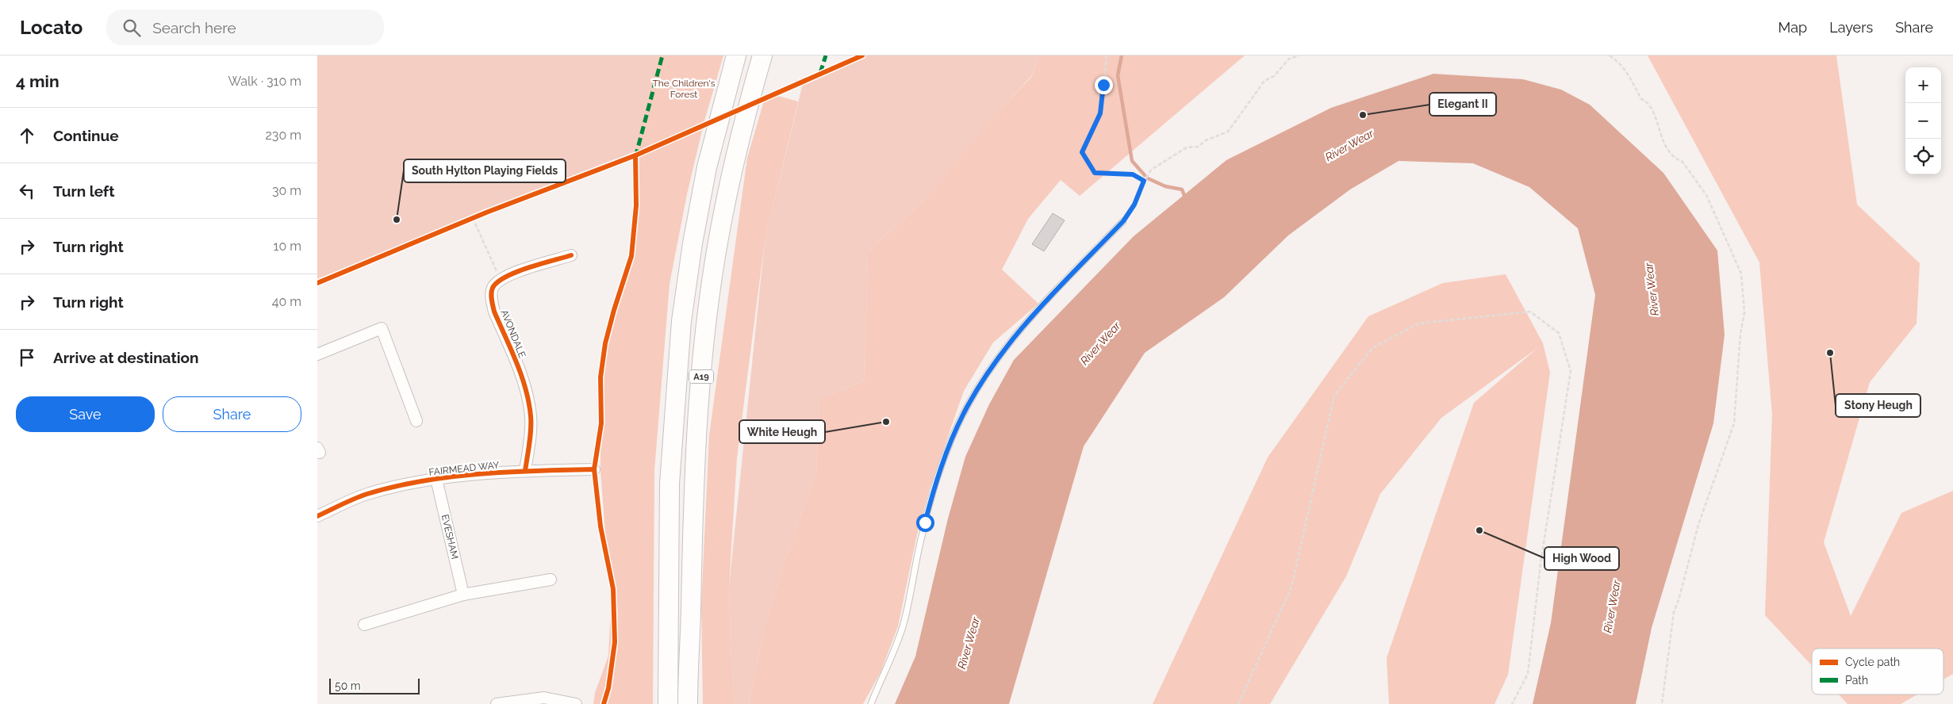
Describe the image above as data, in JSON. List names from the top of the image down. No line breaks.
{"streets":{"highway":["A19"],"street":["AVONDALE","FAIRMEAD WAY","EVESHAM"]},"crossings":[["AVONDALE","FAIRMEAD WAY"],["FAIRMEAD WAY","EVESHAM"]],"water":["River Wear"],"parks":["The Children's Forest"],"places":["Elegant II","South Hylton Playing Fields","Stony Heugh","White Heugh","High Wood"],"legend":["Cycle path","Path"],"scale_bar":"50 m","page":{"header":"Locato","search":"Search here","nav":["Map","Layers","Share"],"heading":["4 min","Walk · 310 m"],"map_buttons":["+","−"],"list":[["Continue","230 m"],["Turn left","30 m"],["Turn right","10 m"],["Turn right","40 m"],"Arrive at destination"],"buttons":["Save","Share"],"scale":"50 m"}}
